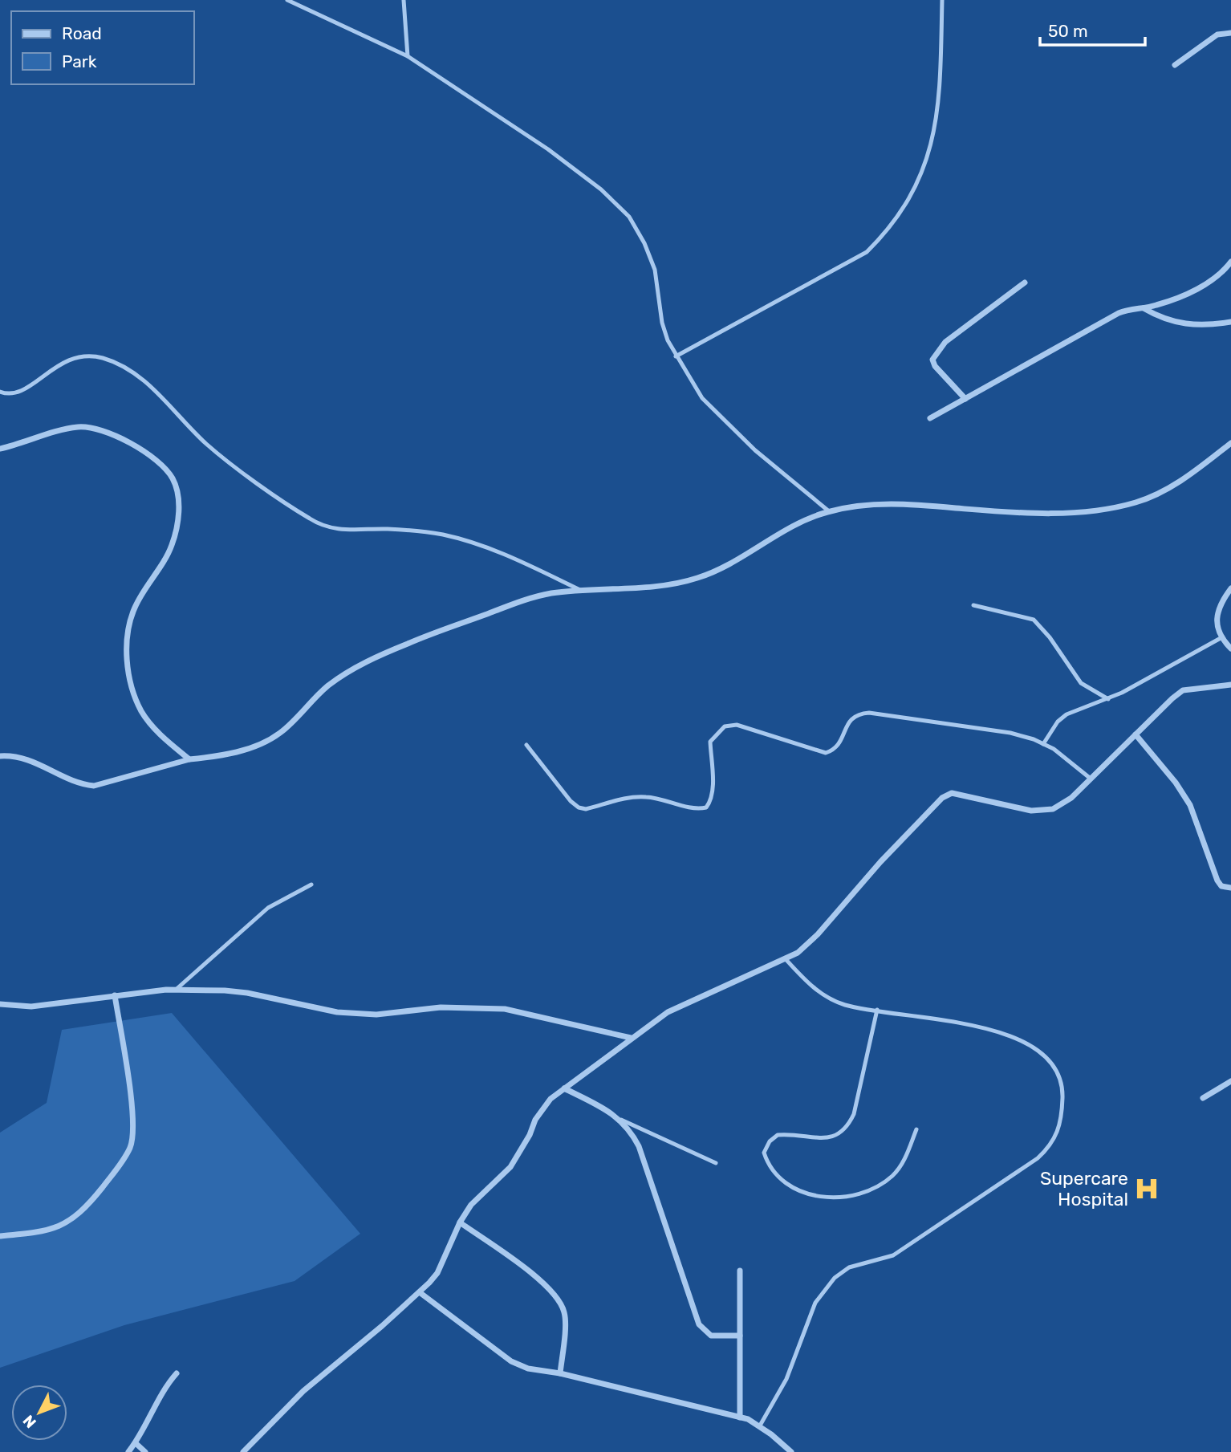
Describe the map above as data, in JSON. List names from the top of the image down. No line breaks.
{"places":{"hospital":["Supercare Hospital"]},"legend":["Road","Park"],"scale_bar":"50 m","north":"bottom left"}
